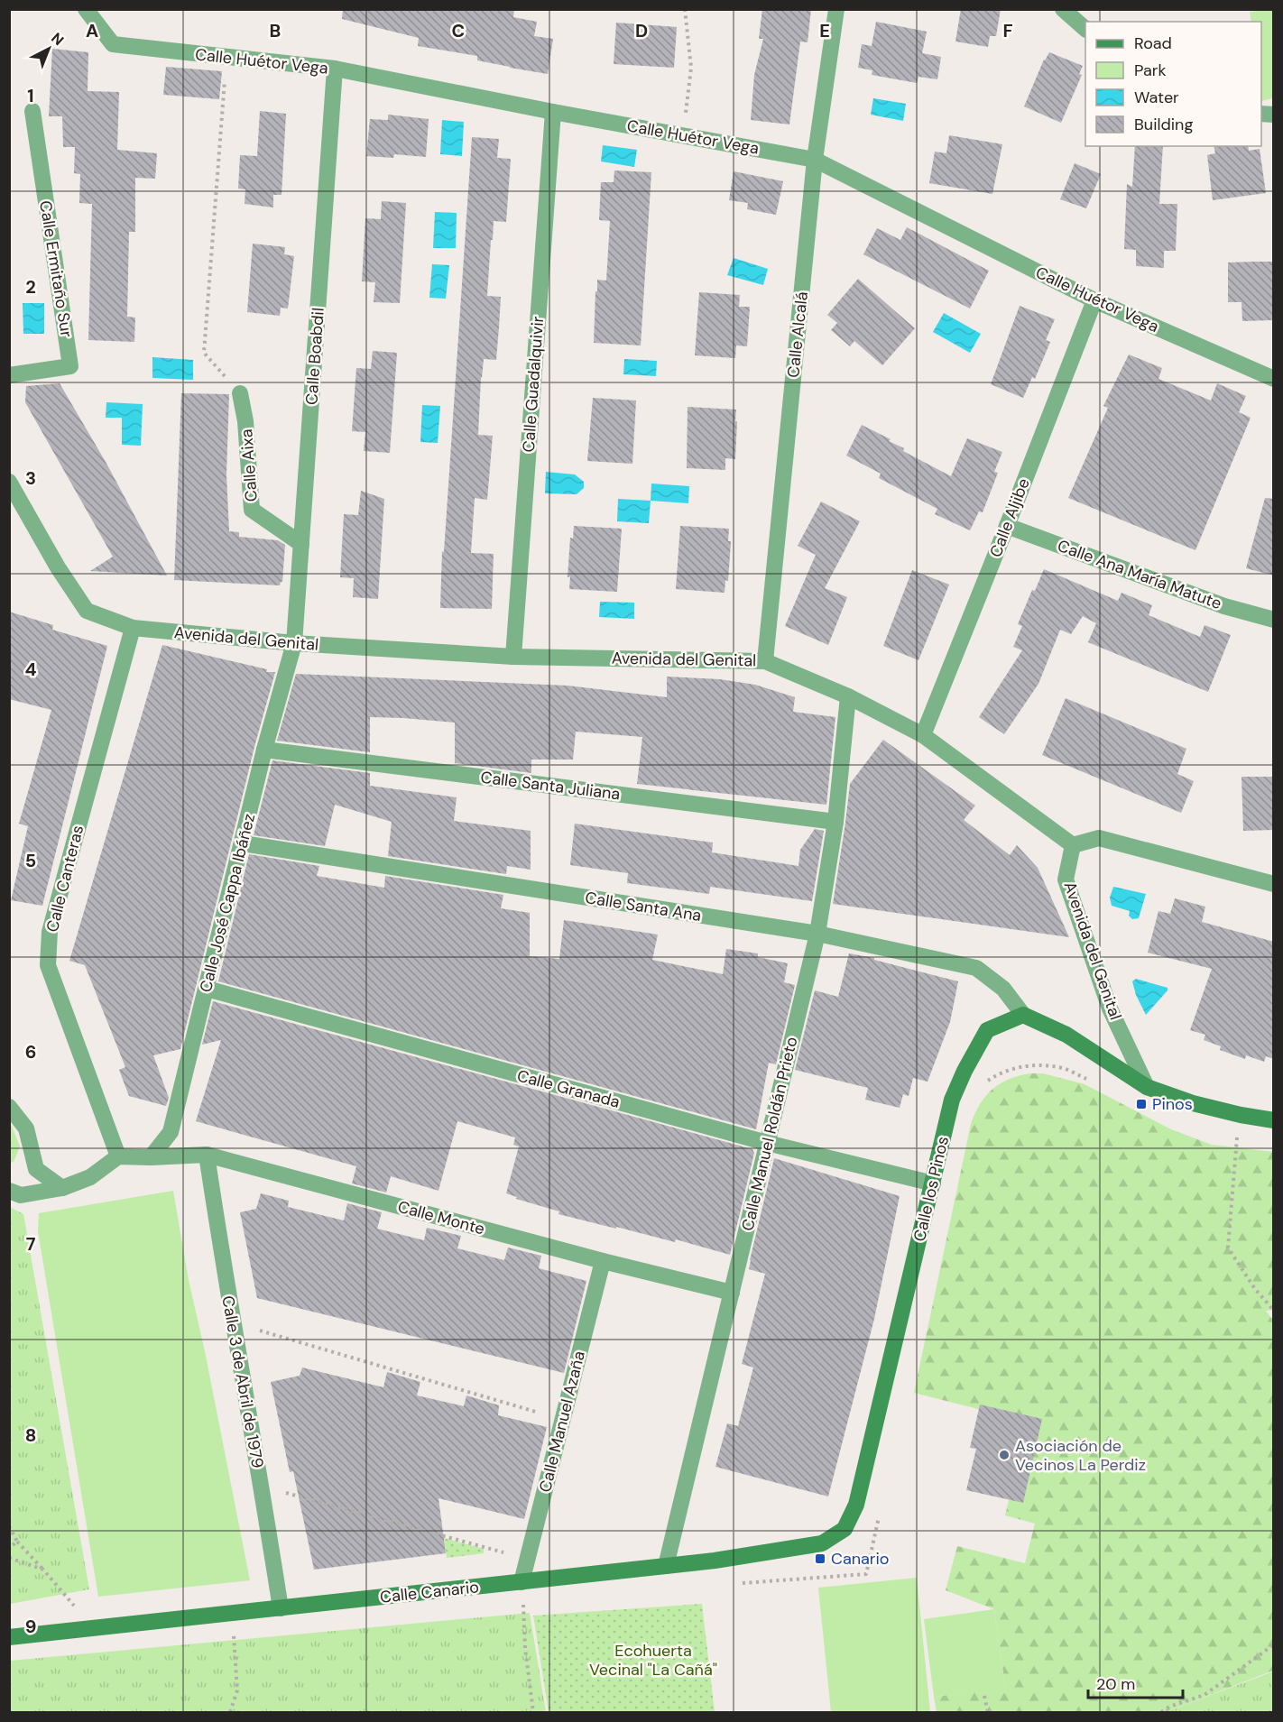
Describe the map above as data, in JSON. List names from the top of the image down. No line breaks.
{"streets":{"street":["Calle Huétor Vega","Calle Ermitaño Sur","Calle Alcalá","Calle Boabdil","Calle Guadalquivir","Calle Aixa","Calle Aljibe","Calle Ana María Matute","Avenida del Genital","Calle Santa Juliana","Calle Canteras","Calle José Cappa Ibáñez","Calle Santa Ana","Calle Granada","Calle Manuel Roldán Prieto","Calle los Pinos","Calle Monte","Calle 3 de Abril de 1979","Calle Manuel Azaña","Calle Canario"]},"crossings":[["Calle Huétor Vega","Calle Alcalá"],["Calle Huétor Vega","Calle Boabdil"],["Calle Huétor Vega","Calle Guadalquivir"],["Calle Huétor Vega","Calle Aljibe"],["Calle Alcalá","Avenida del Genital"],["Calle Boabdil","Calle Aixa"],["Calle Boabdil","Avenida del Genital"],["Calle Boabdil","Calle José Cappa Ibáñez"],["Calle Guadalquivir","Avenida del Genital"],["Calle Aljibe","Calle Ana María Matute"],["Calle Aljibe","Avenida del Genital"],["Avenida del Genital","Calle Canteras"],["Avenida del Genital","Calle José Cappa Ibáñez"],["Avenida del Genital","Calle Manuel Roldán Prieto"],["Calle Santa Juliana","Calle José Cappa Ibáñez"],["Calle Santa Juliana","Calle Manuel Roldán Prieto"],["Calle Canteras","Calle Monte"],["Calle José Cappa Ibáñez","Calle Santa Ana"],["Calle José Cappa Ibáñez","Calle Granada"],["Calle José Cappa Ibáñez","Calle Monte"],["Calle Santa Ana","Calle Manuel Roldán Prieto"],["Calle Santa Ana","Calle los Pinos"],["Calle Granada","Calle Manuel Roldán Prieto"],["Calle Granada","Calle los Pinos"],["Calle Manuel Roldán Prieto","Calle Monte"],["Calle Manuel Roldán Prieto","Calle Canario"],["Calle los Pinos","Calle Canario"],["Calle Monte","Calle 3 de Abril de 1979"],["Calle Monte","Calle Manuel Azaña"],["Calle 3 de Abril de 1979","Calle Canario"],["Calle Manuel Azaña","Calle Canario"]],"parks":["Ecohuerta Vecinal \"La Cañá\""],"places":{"transit":["Pinos","Canario"],"other":["Asociación de Vecinos La Perdiz"]},"legend":["Road","Park","Water","Building"],"scale_bar":"20 m","north":"top right","grid":{"columns":["A","B","C","D","E","F"],"rows":["1","2","3","4","5","6","7","8","9"]}}
